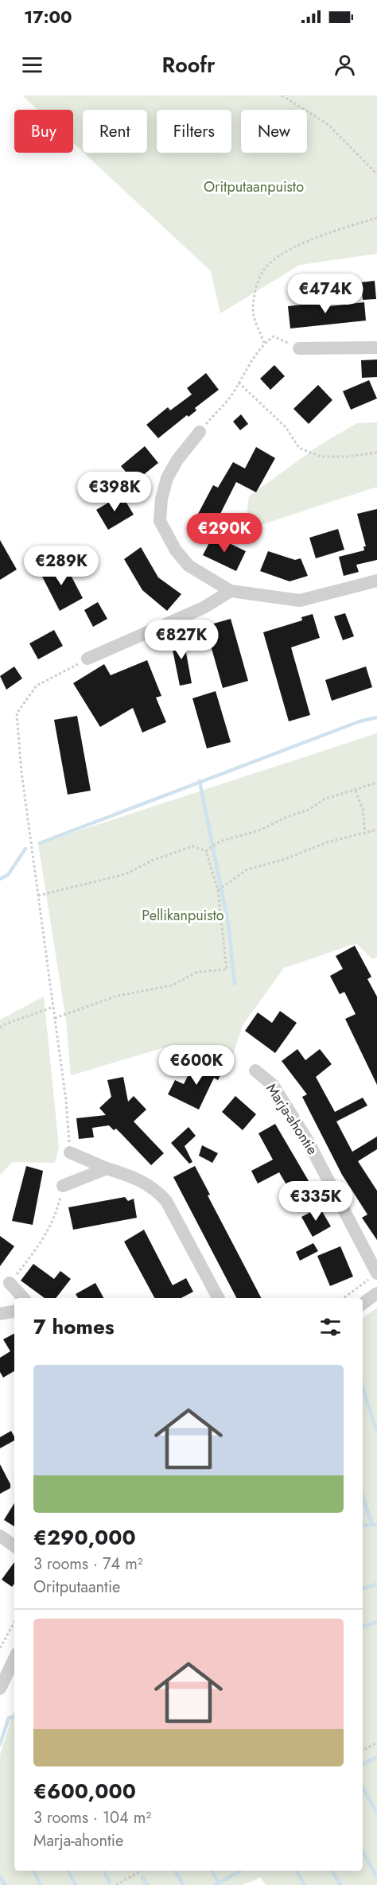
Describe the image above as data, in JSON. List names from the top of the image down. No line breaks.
{"streets":{"street":["Marja-ahontie"]},"parks":["Oritputaanpuisto","Pellikanpuisto"],"page":{"status":"17:00","header":"Roofr","chip":["Buy","Rent","Filters","New"],"price":["€474K","€398K","€290K","€289K","€827K","€600K","€335K"],"heading":"7 homes","list":[{"name":"€290,000","note":"3 rooms · 74 m² · Oritputaantie"},{"name":"€600,000","note":"3 rooms · 104 m² · Marja-ahontie"}]}}
